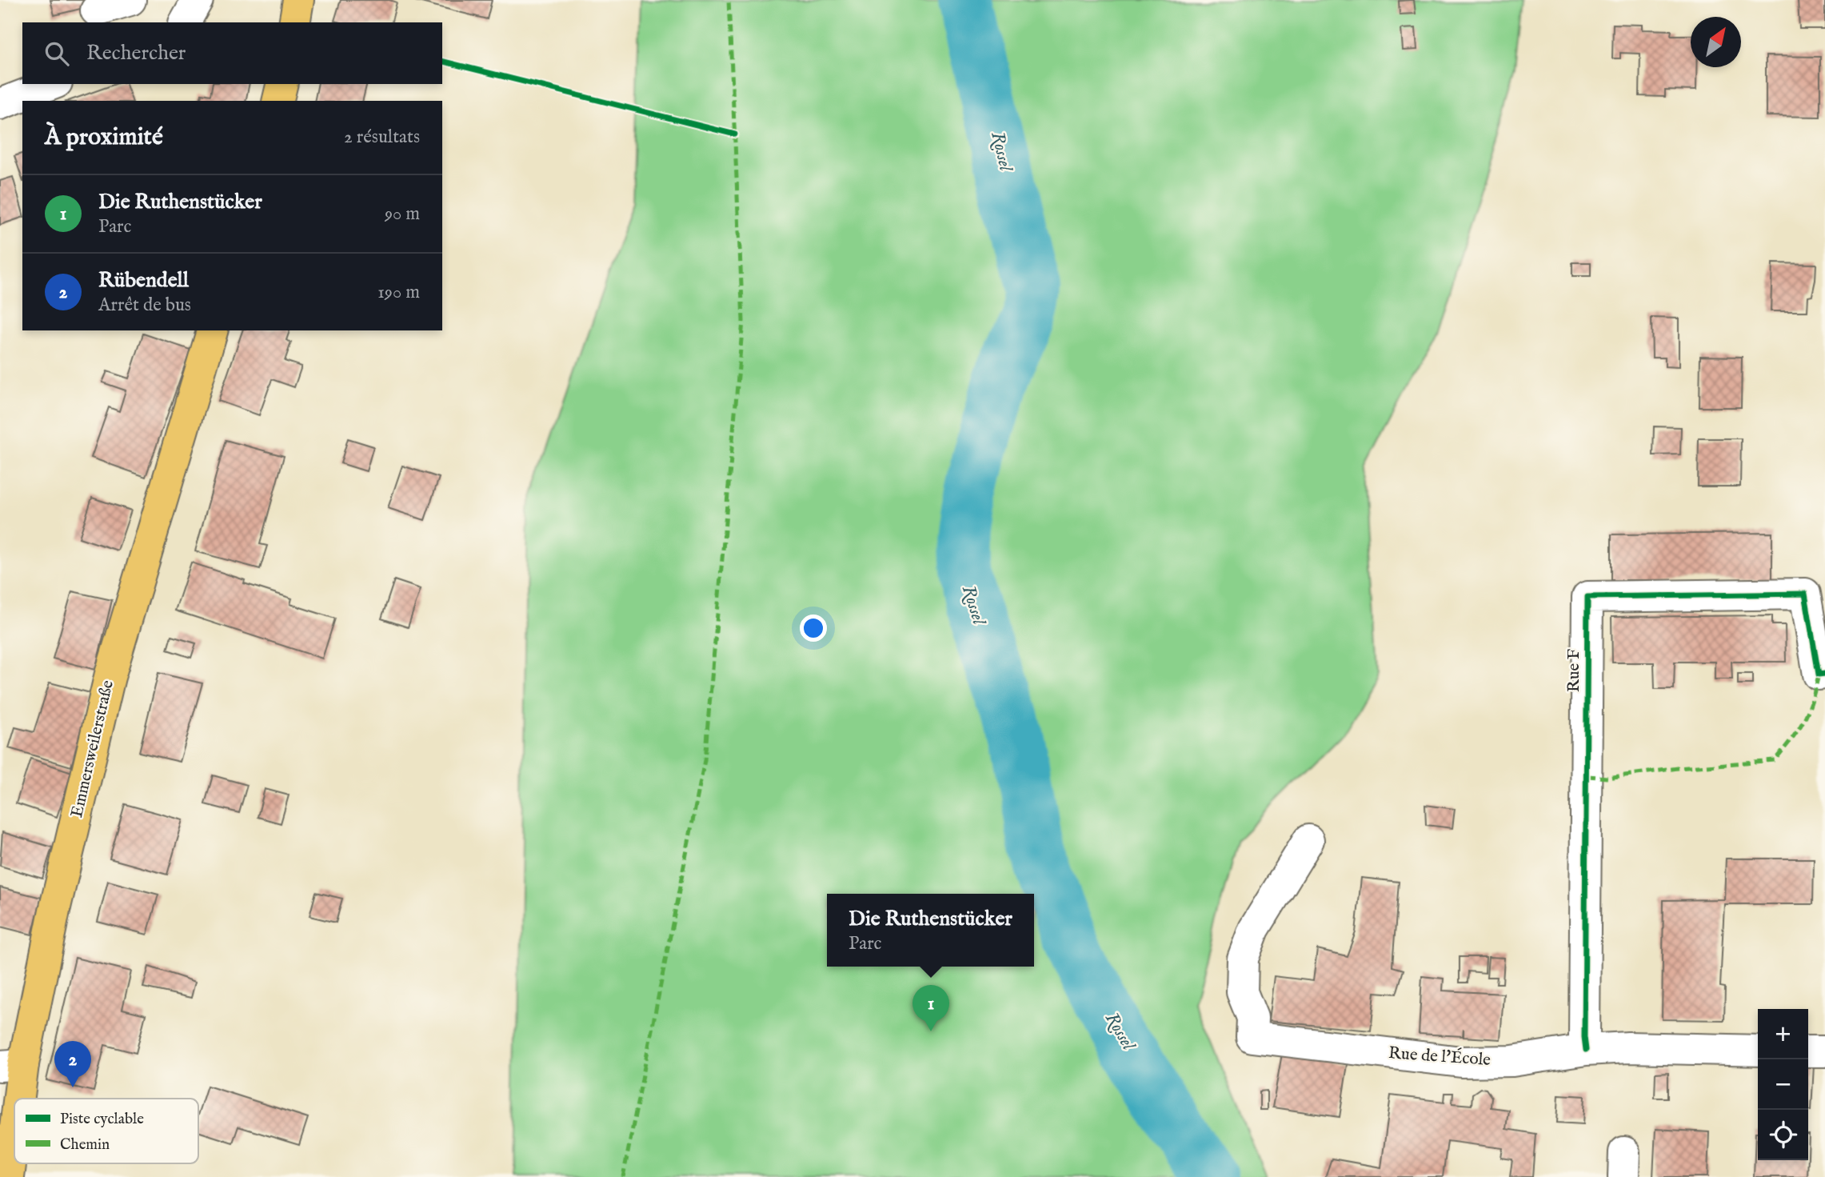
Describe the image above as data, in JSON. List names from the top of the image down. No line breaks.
{"streets":{"main road":["Emmersweilerstraße"],"street":["Rue F","Rue de l'École"]},"crossings":[["Rue F","Rue de l'École"]],"water":["Rossel"],"legend":["Piste cyclable","Chemin"],"north":"top right","page":{"search":"Rechercher","heading":["À proximité","2 résultats"],"list":[{"mark":"1","name":"Die Ruthenstücker","note":"Parc","value":"90 m"},{"mark":"2","name":"Rübendell","note":"Arrêt de bus","value":"190 m"}],"popup":["Die Ruthenstücker","Parc"],"pins":["1","2"],"map_buttons":["+","−"]}}
